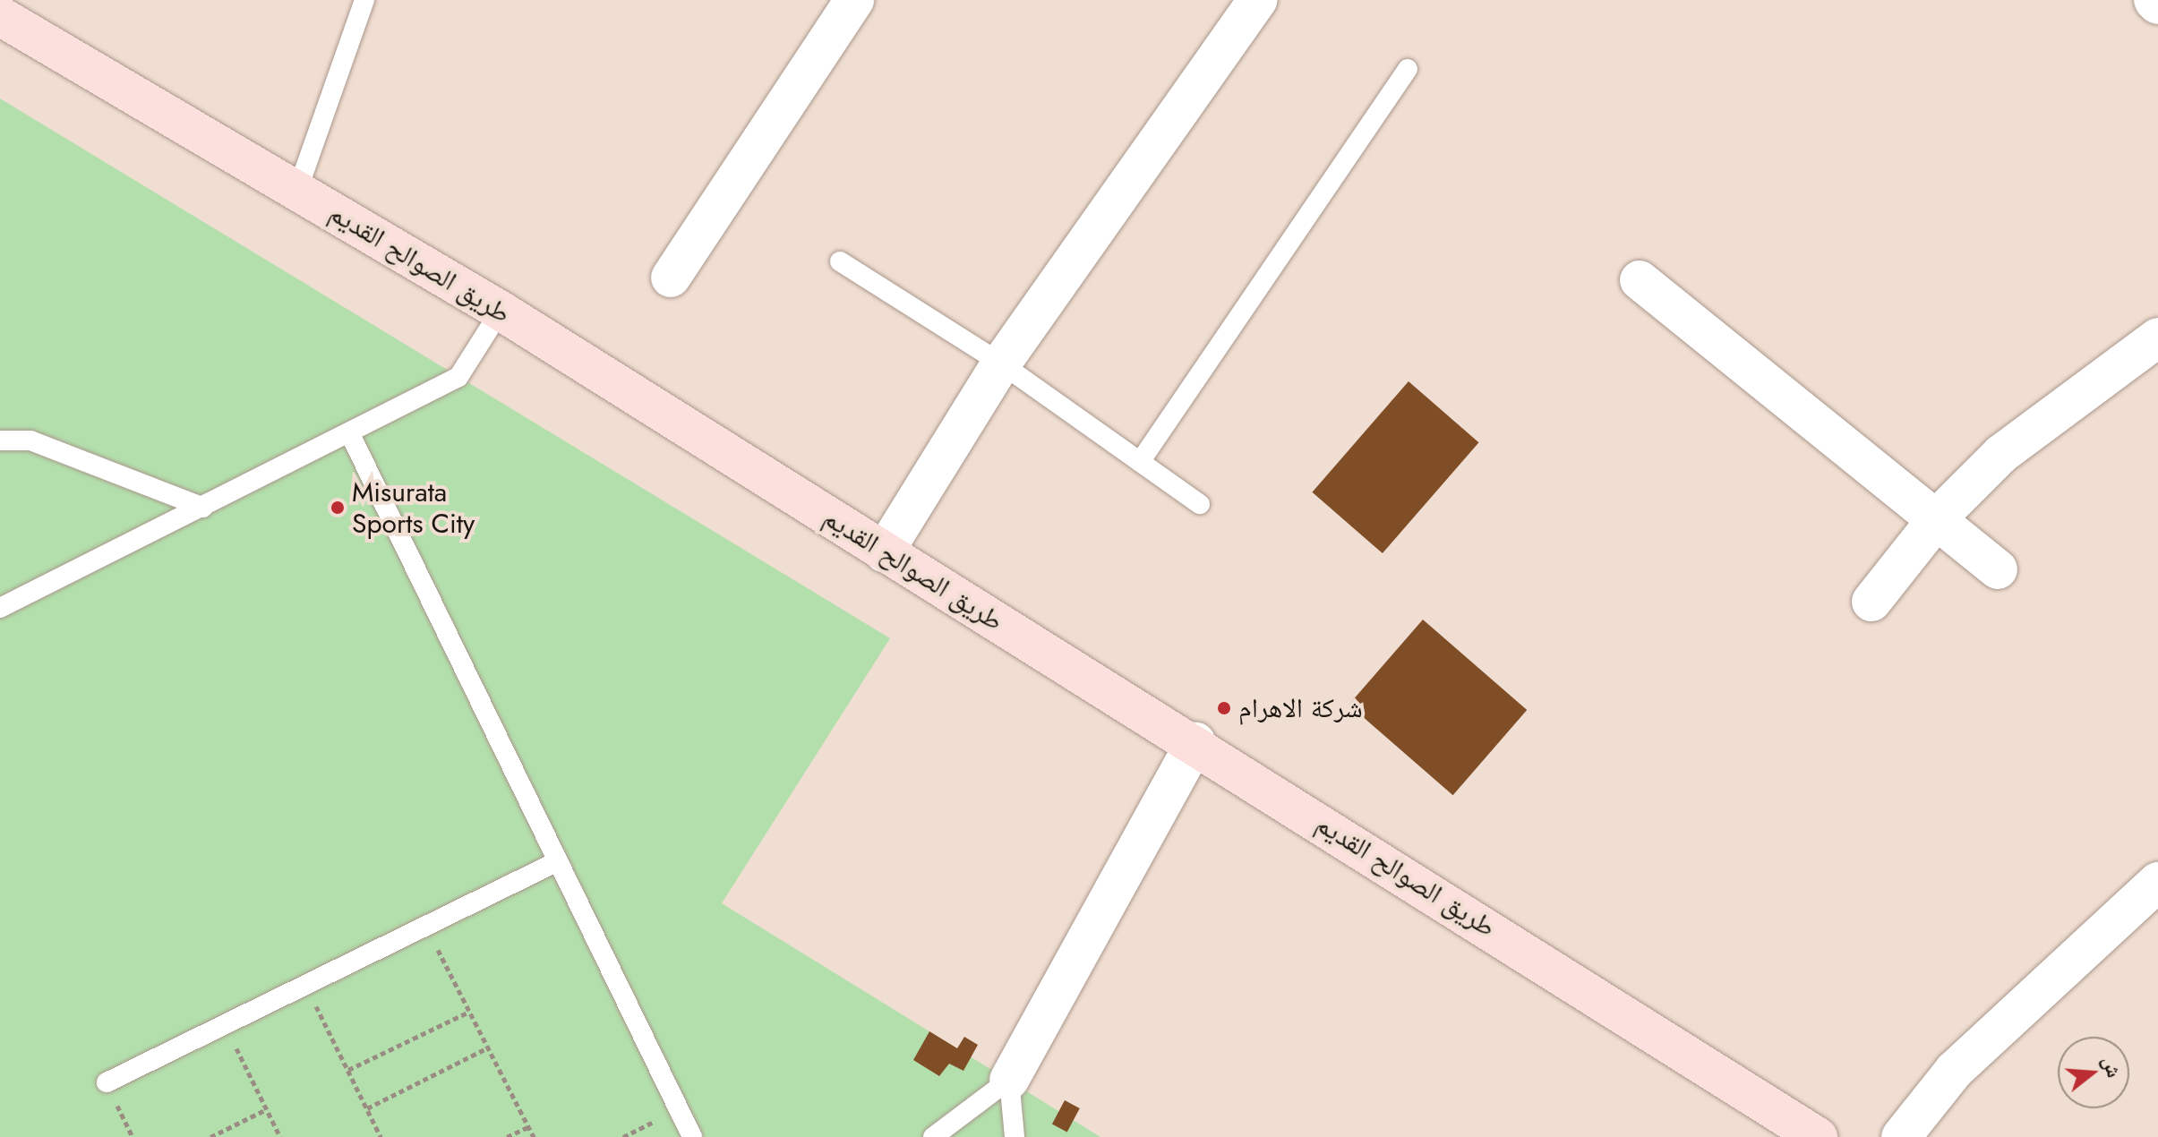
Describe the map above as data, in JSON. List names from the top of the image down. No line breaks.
{"streets":{"main road":["طريق الصوالح القديم"]},"places":["Misurata Sports City","شركة الاهرام"],"north":"right"}
